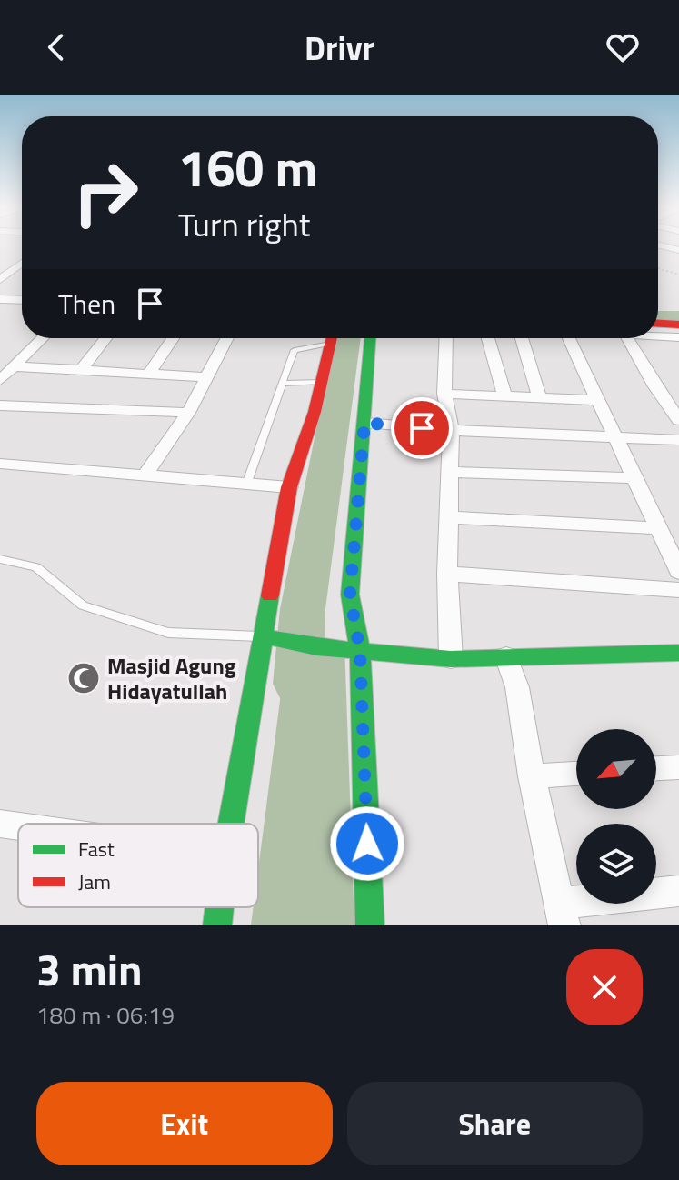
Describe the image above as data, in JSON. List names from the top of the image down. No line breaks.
{"places":{"mosque":["Masjid Agung Hidayatullah"]},"legend":["Fast","Jam"],"north":"bottom left","page":{"header":"Drivr","turn":["160 m","Turn right"],"then":"Then","heading":["3 min","180 m · 06:19"],"buttons":["Exit","Share"]}}
